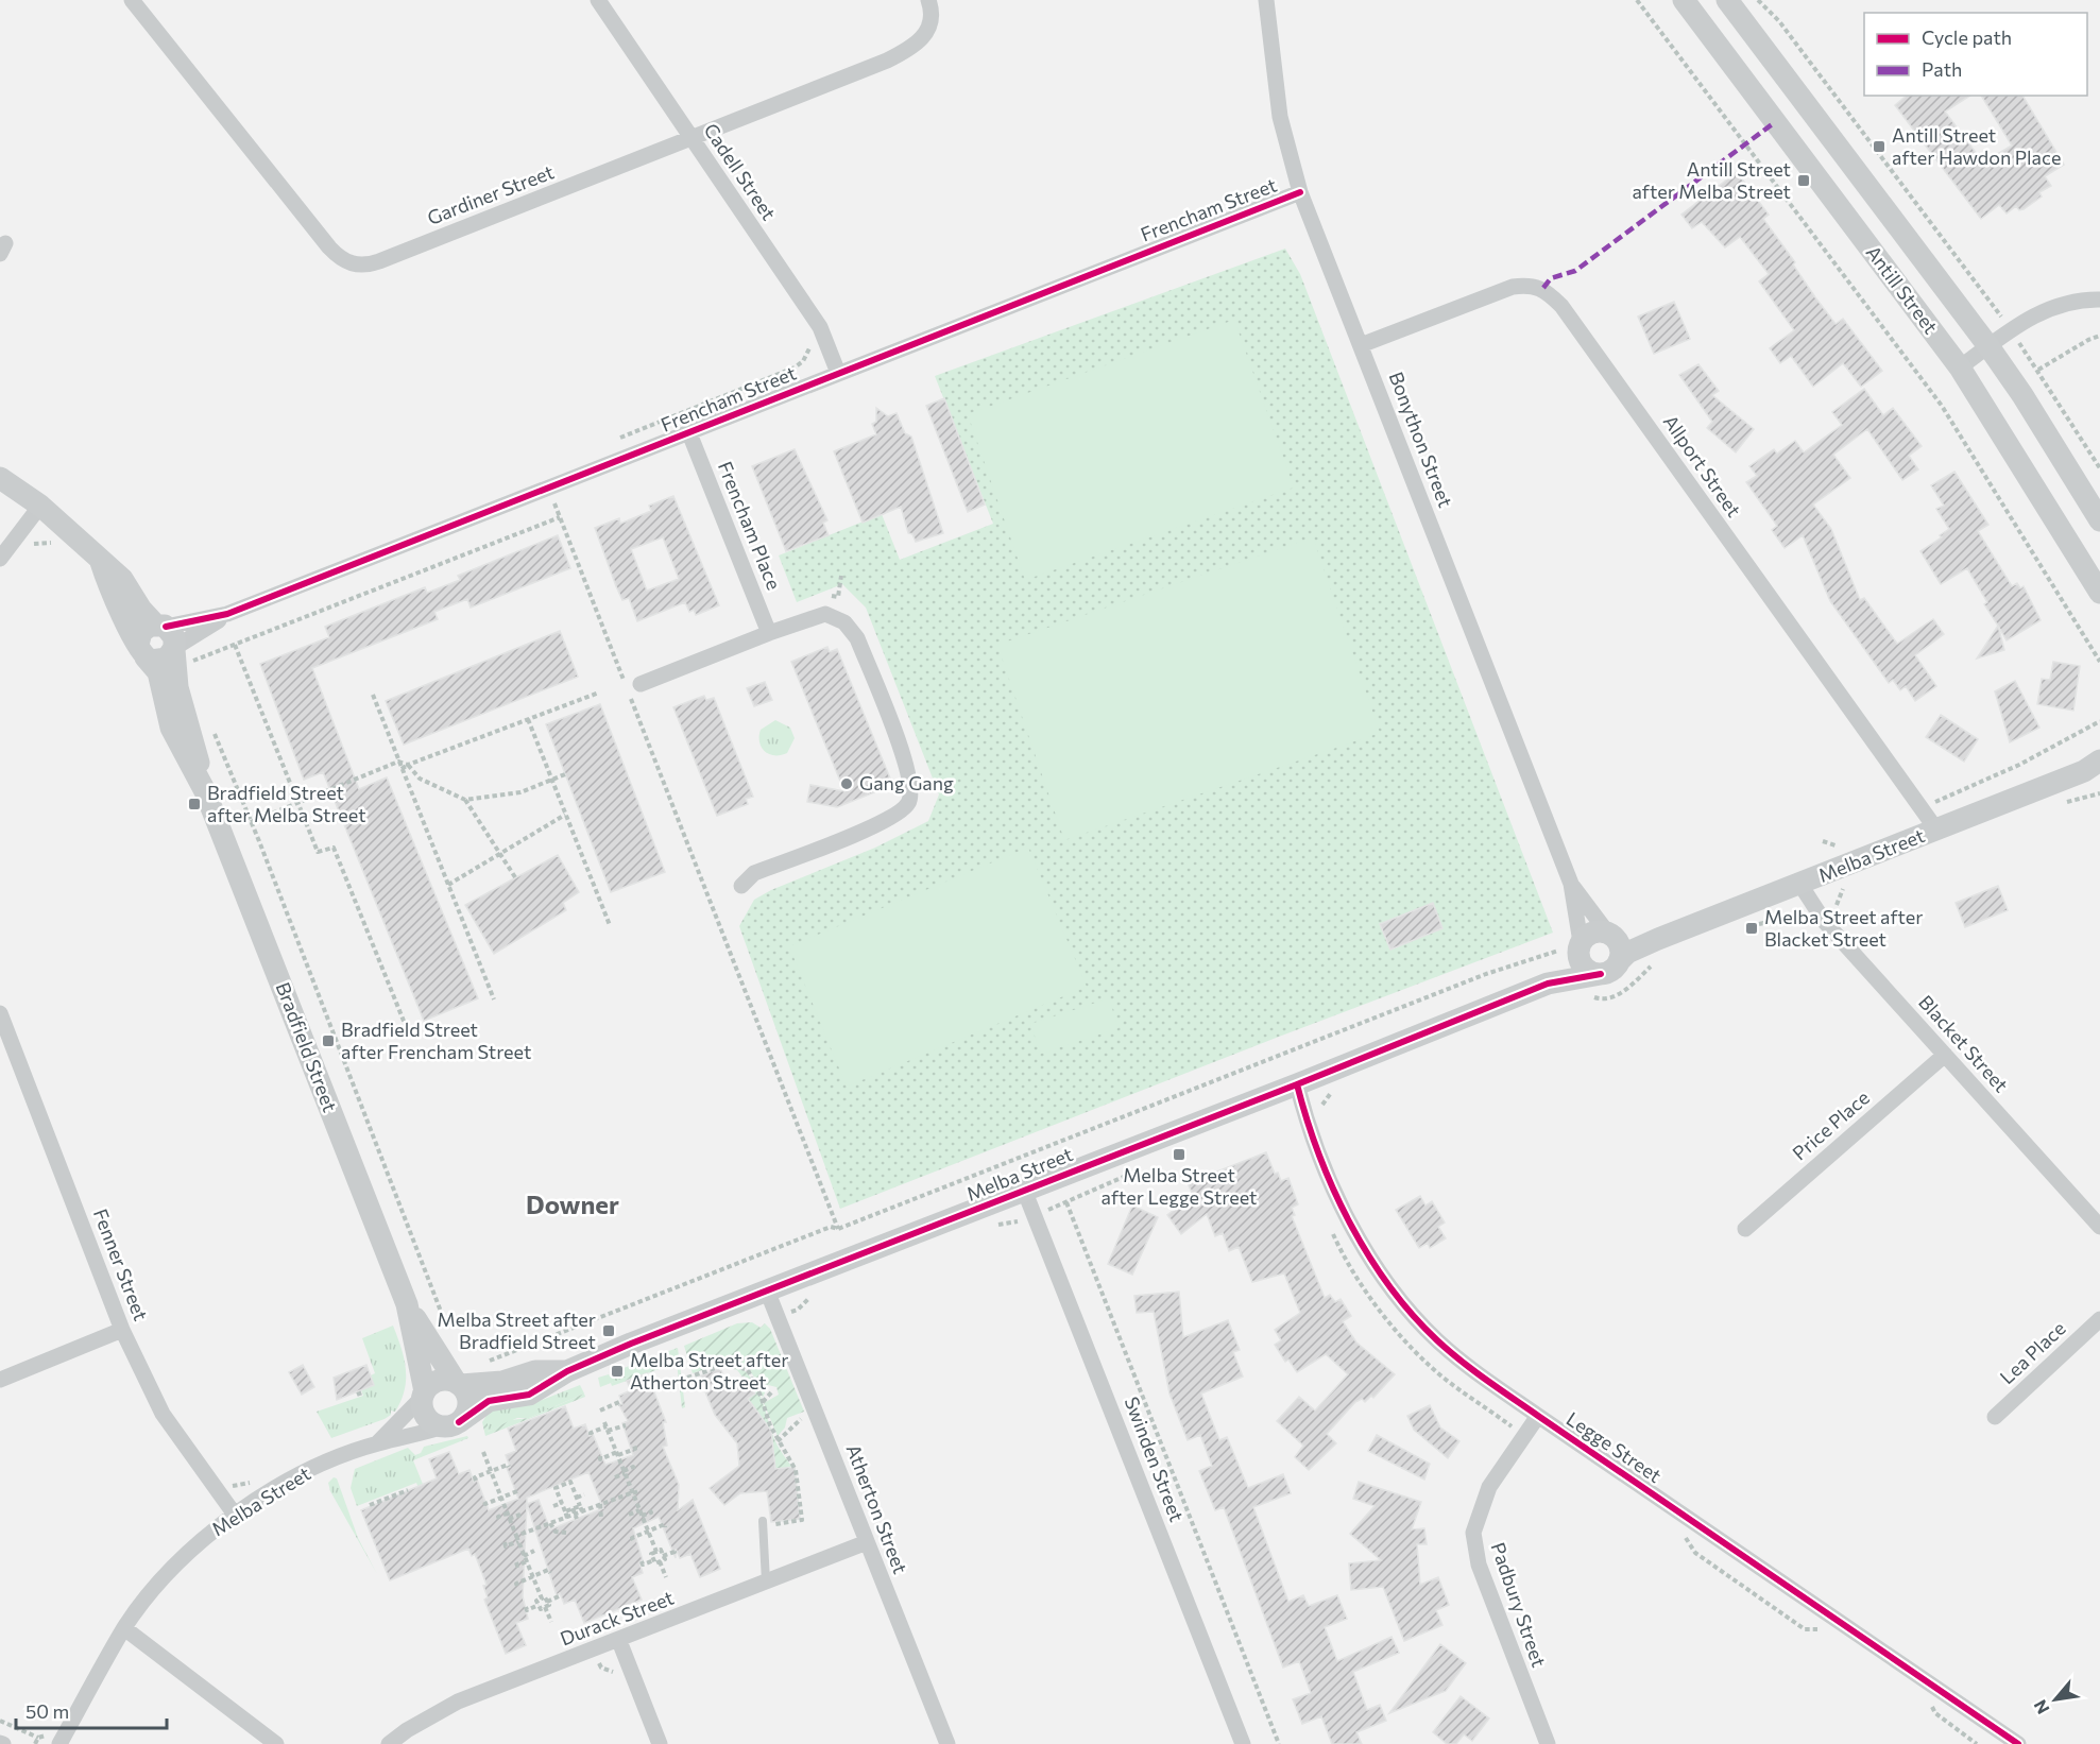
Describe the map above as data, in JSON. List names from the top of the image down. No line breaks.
{"streets":{"street":["Cadell Street","Gardiner Street","Frencham Street","Antill Street","Bonython Street","Allport Street","Frencham Place","Melba Street","Blacket Street","Bradfield Street","Price Place","Fenner Street","Lea Place","Legge Street","Swinden Street","Atherton Street","Padbury Street","Durack Street"]},"crossings":[["Cadell Street","Gardiner Street"],["Cadell Street","Frencham Street"],["Frencham Street","Bonython Street"],["Frencham Street","Frencham Place"],["Frencham Street","Bradfield Street"],["Bonython Street","Allport Street"],["Bonython Street","Melba Street"],["Allport Street","Melba Street"],["Melba Street","Blacket Street"],["Melba Street","Bradfield Street"],["Melba Street","Fenner Street"],["Melba Street","Legge Street"],["Melba Street","Swinden Street"],["Melba Street","Atherton Street"],["Blacket Street","Price Place"],["Legge Street","Padbury Street"],["Atherton Street","Durack Street"]],"districts":["Downer"],"places":{"transit":["Antill Street after Hawdon Place","Antill Street after Melba Street","Bradfield Street after Melba Street","Melba Street after Blacket Street","Bradfield Street after Frencham Street","Melba Street after Legge Street","Melba Street after Bradfield Street","Melba Street after Atherton Street"],"other":["Gang Gang"]},"legend":["Cycle path","Path"],"scale_bar":"50 m","north":"bottom left"}
